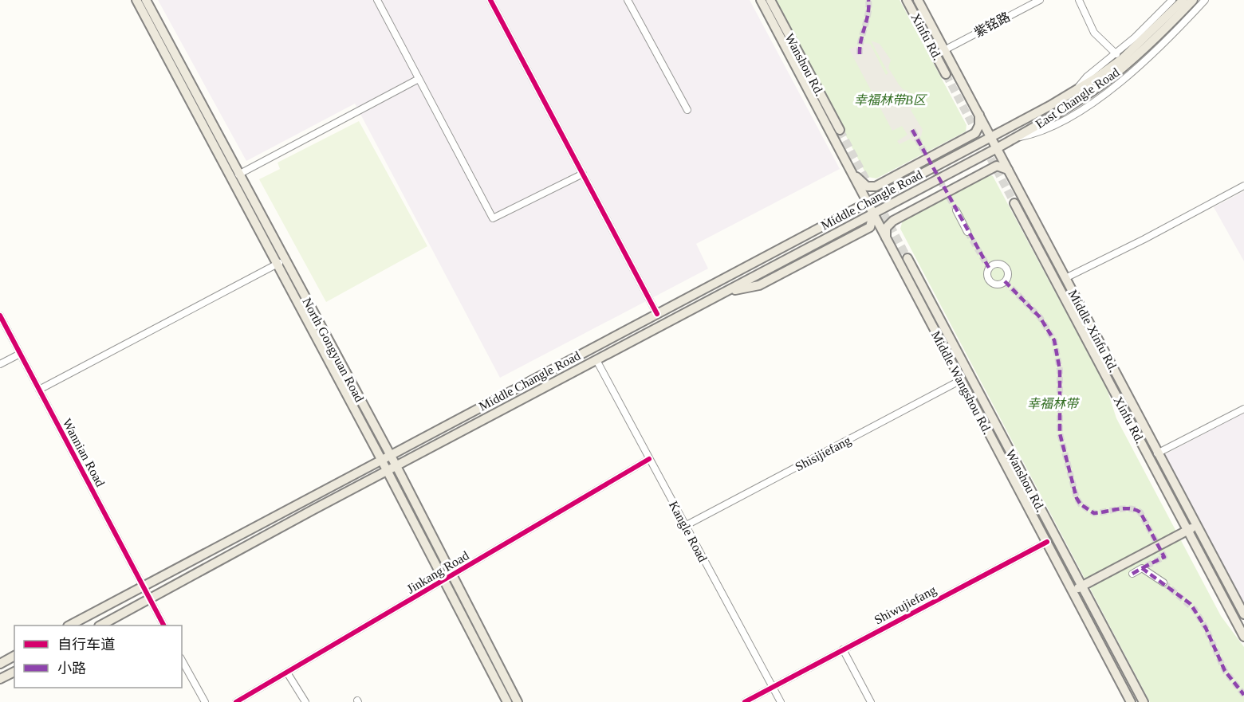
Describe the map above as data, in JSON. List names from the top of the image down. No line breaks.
{"streets":{"main road":["Xinfu Rd.","Wanshou Rd.","East Changle Road","Middle Changle Road","Middle Xinfu Rd.","North Gongyuan Road","Middle Wangshou Rd."],"street":["紫铭路","Wannian Road","Shisijiefang","Kangle Road","Jinkang Road","Shiwujiefang"]},"crossings":[["紫铭路","Middle Xinfu Rd."],["East Changle Road","Middle Changle Road"],["East Changle Road","Middle Xinfu Rd."],["Middle Changle Road","Middle Xinfu Rd."],["Middle Changle Road","North Gongyuan Road"],["Middle Changle Road","Middle Wangshou Rd."],["Middle Changle Road","Wannian Road"],["Middle Changle Road","Kangle Road"],["North Gongyuan Road","Jinkang Road"],["Middle Wangshou Rd.","Shisijiefang"],["Middle Wangshou Rd.","Shiwujiefang"],["Shisijiefang","Kangle Road"],["Kangle Road","Jinkang Road"],["Kangle Road","Shiwujiefang"]],"parks":["幸福林带B区","幸福林带"],"legend":["自行车道","小路"]}
